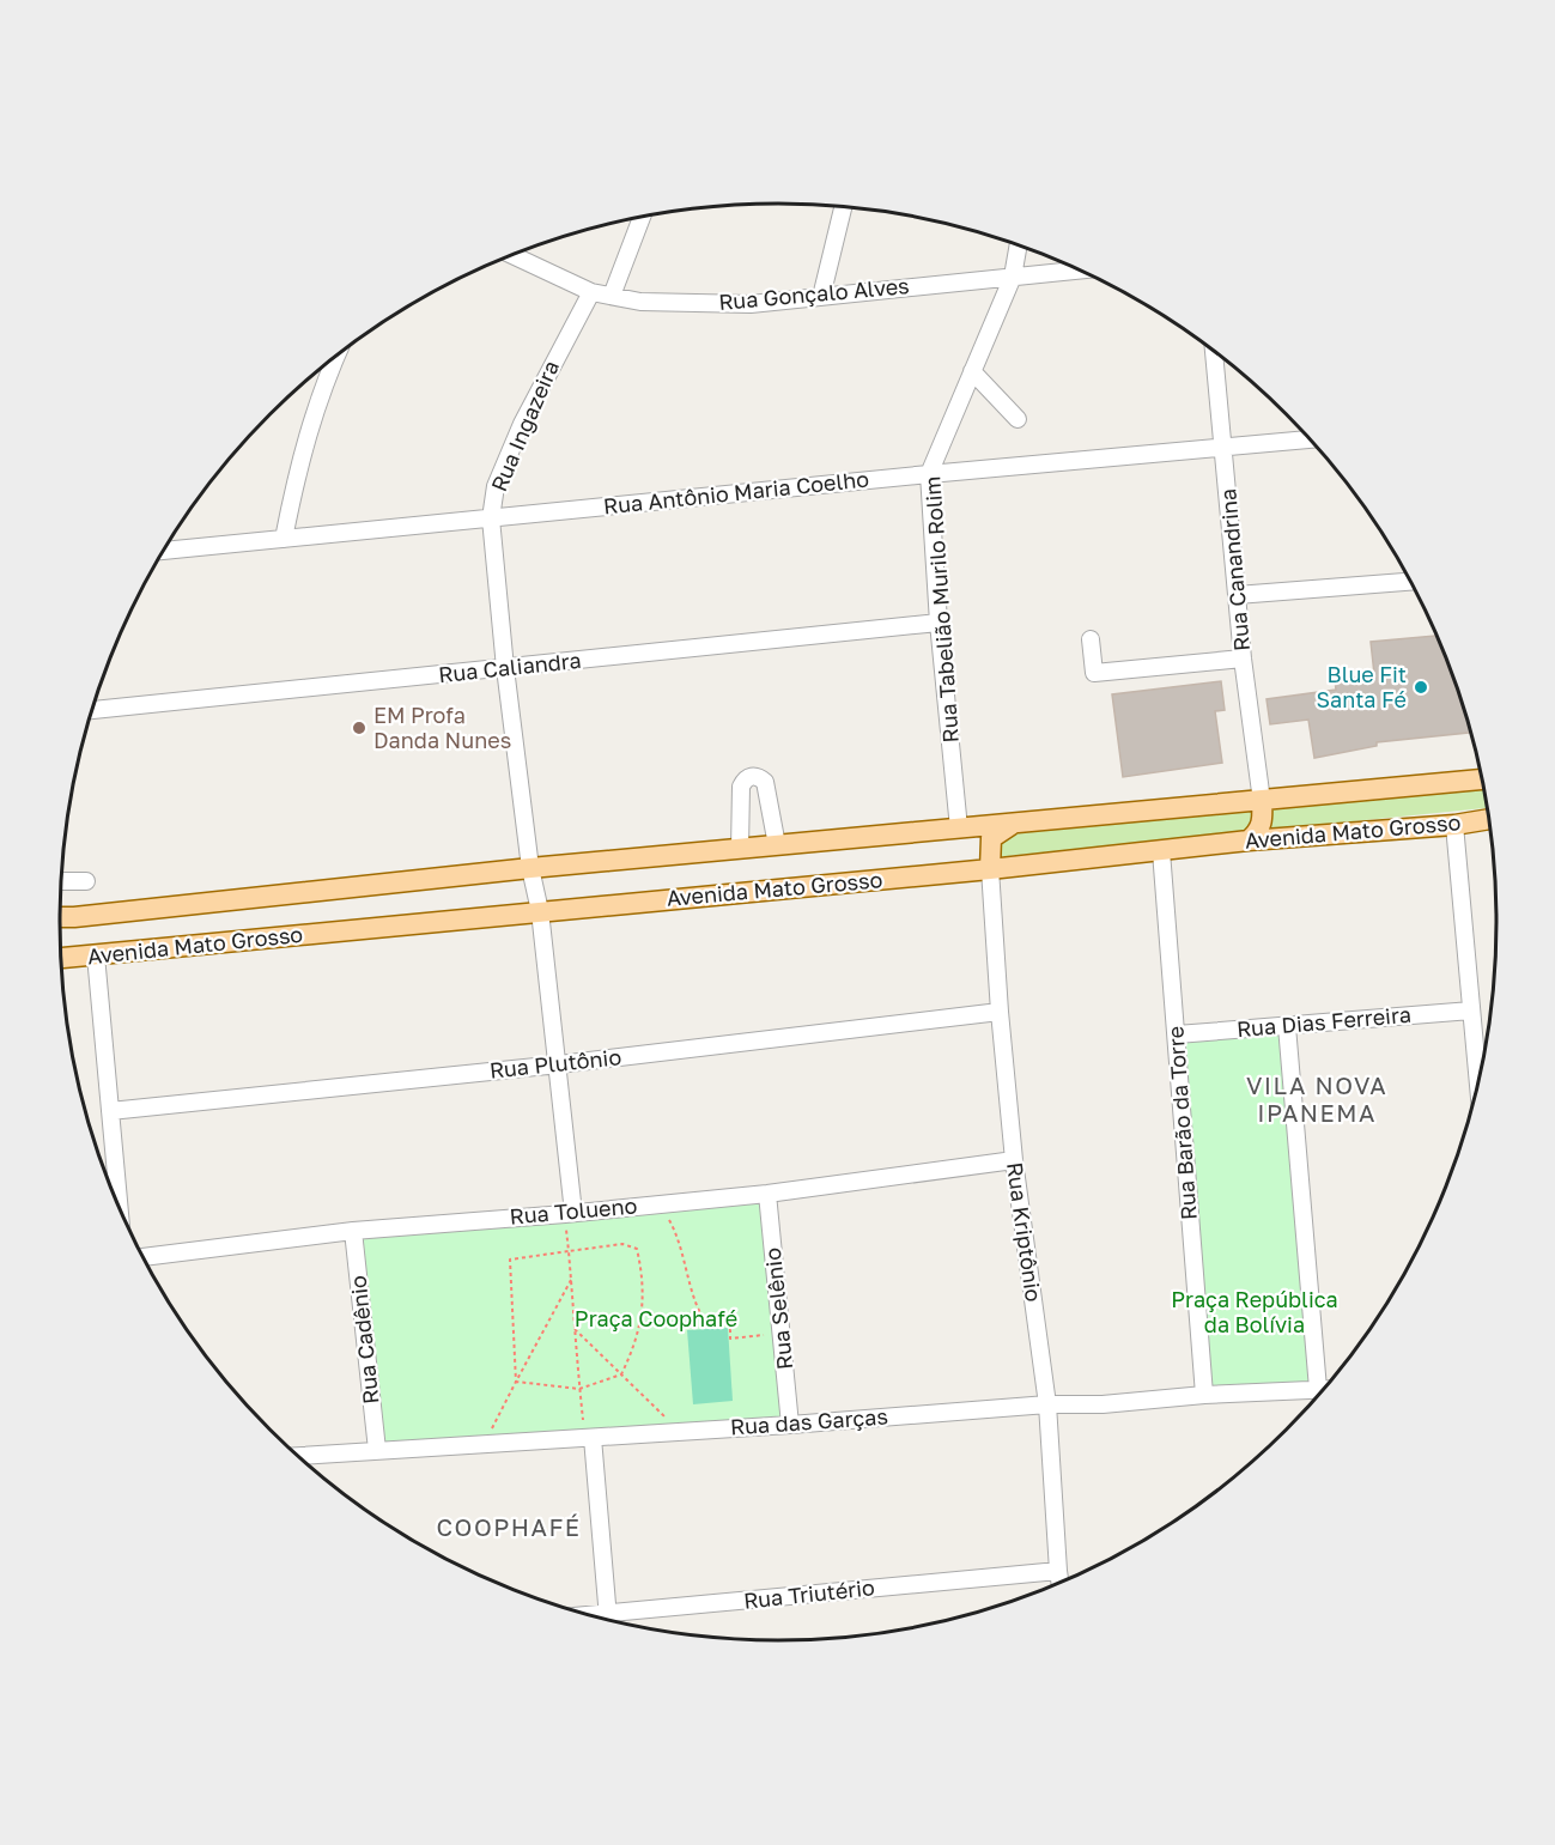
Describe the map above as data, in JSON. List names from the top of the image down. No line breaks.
{"streets":{"main road":["Avenida Mato Grosso"],"street":["Rua Gonçalo Alves","Rua Ingazeira","Rua Antônio Maria Coelho","Rua Canandrina","Rua Tabelião Murilo Rolim","Rua Caliandra","Rua Dias Ferreira","Rua Plutônio","Rua Barão da Torre","Rua Tolueno","Rua Kriptônio","Rua Selênio","Rua Cadênio","Rua das Garças","Rua Triutério"]},"crossings":[["Rua Gonçalo Alves","Rua Ingazeira"],["Rua Gonçalo Alves","Rua Tabelião Murilo Rolim"],["Rua Ingazeira","Rua Antônio Maria Coelho"],["Rua Ingazeira","Rua Caliandra"],["Rua Ingazeira","Avenida Mato Grosso"],["Rua Ingazeira","Rua Plutônio"],["Rua Ingazeira","Rua Tolueno"],["Rua Antônio Maria Coelho","Rua Canandrina"],["Rua Antônio Maria Coelho","Rua Tabelião Murilo Rolim"],["Rua Canandrina","Avenida Mato Grosso"],["Rua Tabelião Murilo Rolim","Rua Caliandra"],["Rua Tabelião Murilo Rolim","Avenida Mato Grosso"],["Avenida Mato Grosso","Rua Barão da Torre"],["Avenida Mato Grosso","Rua Kriptônio"],["Rua Dias Ferreira","Rua Barão da Torre"],["Rua Plutônio","Rua Kriptônio"],["Rua Barão da Torre","Rua das Garças"],["Rua Tolueno","Rua Kriptônio"],["Rua Tolueno","Rua Selênio"],["Rua Tolueno","Rua Cadênio"],["Rua Kriptônio","Rua das Garças"],["Rua Kriptônio","Rua Triutério"],["Rua Selênio","Rua das Garças"],["Rua Cadênio","Rua das Garças"]],"districts":["VILA NOVA IPANEMA","COOPHAFÉ"],"parks":["Praça República da Bolívia","Praça Coophafé"],"places":["Blue Fit Santa Fé","EM Profª Danda Nunes"]}
